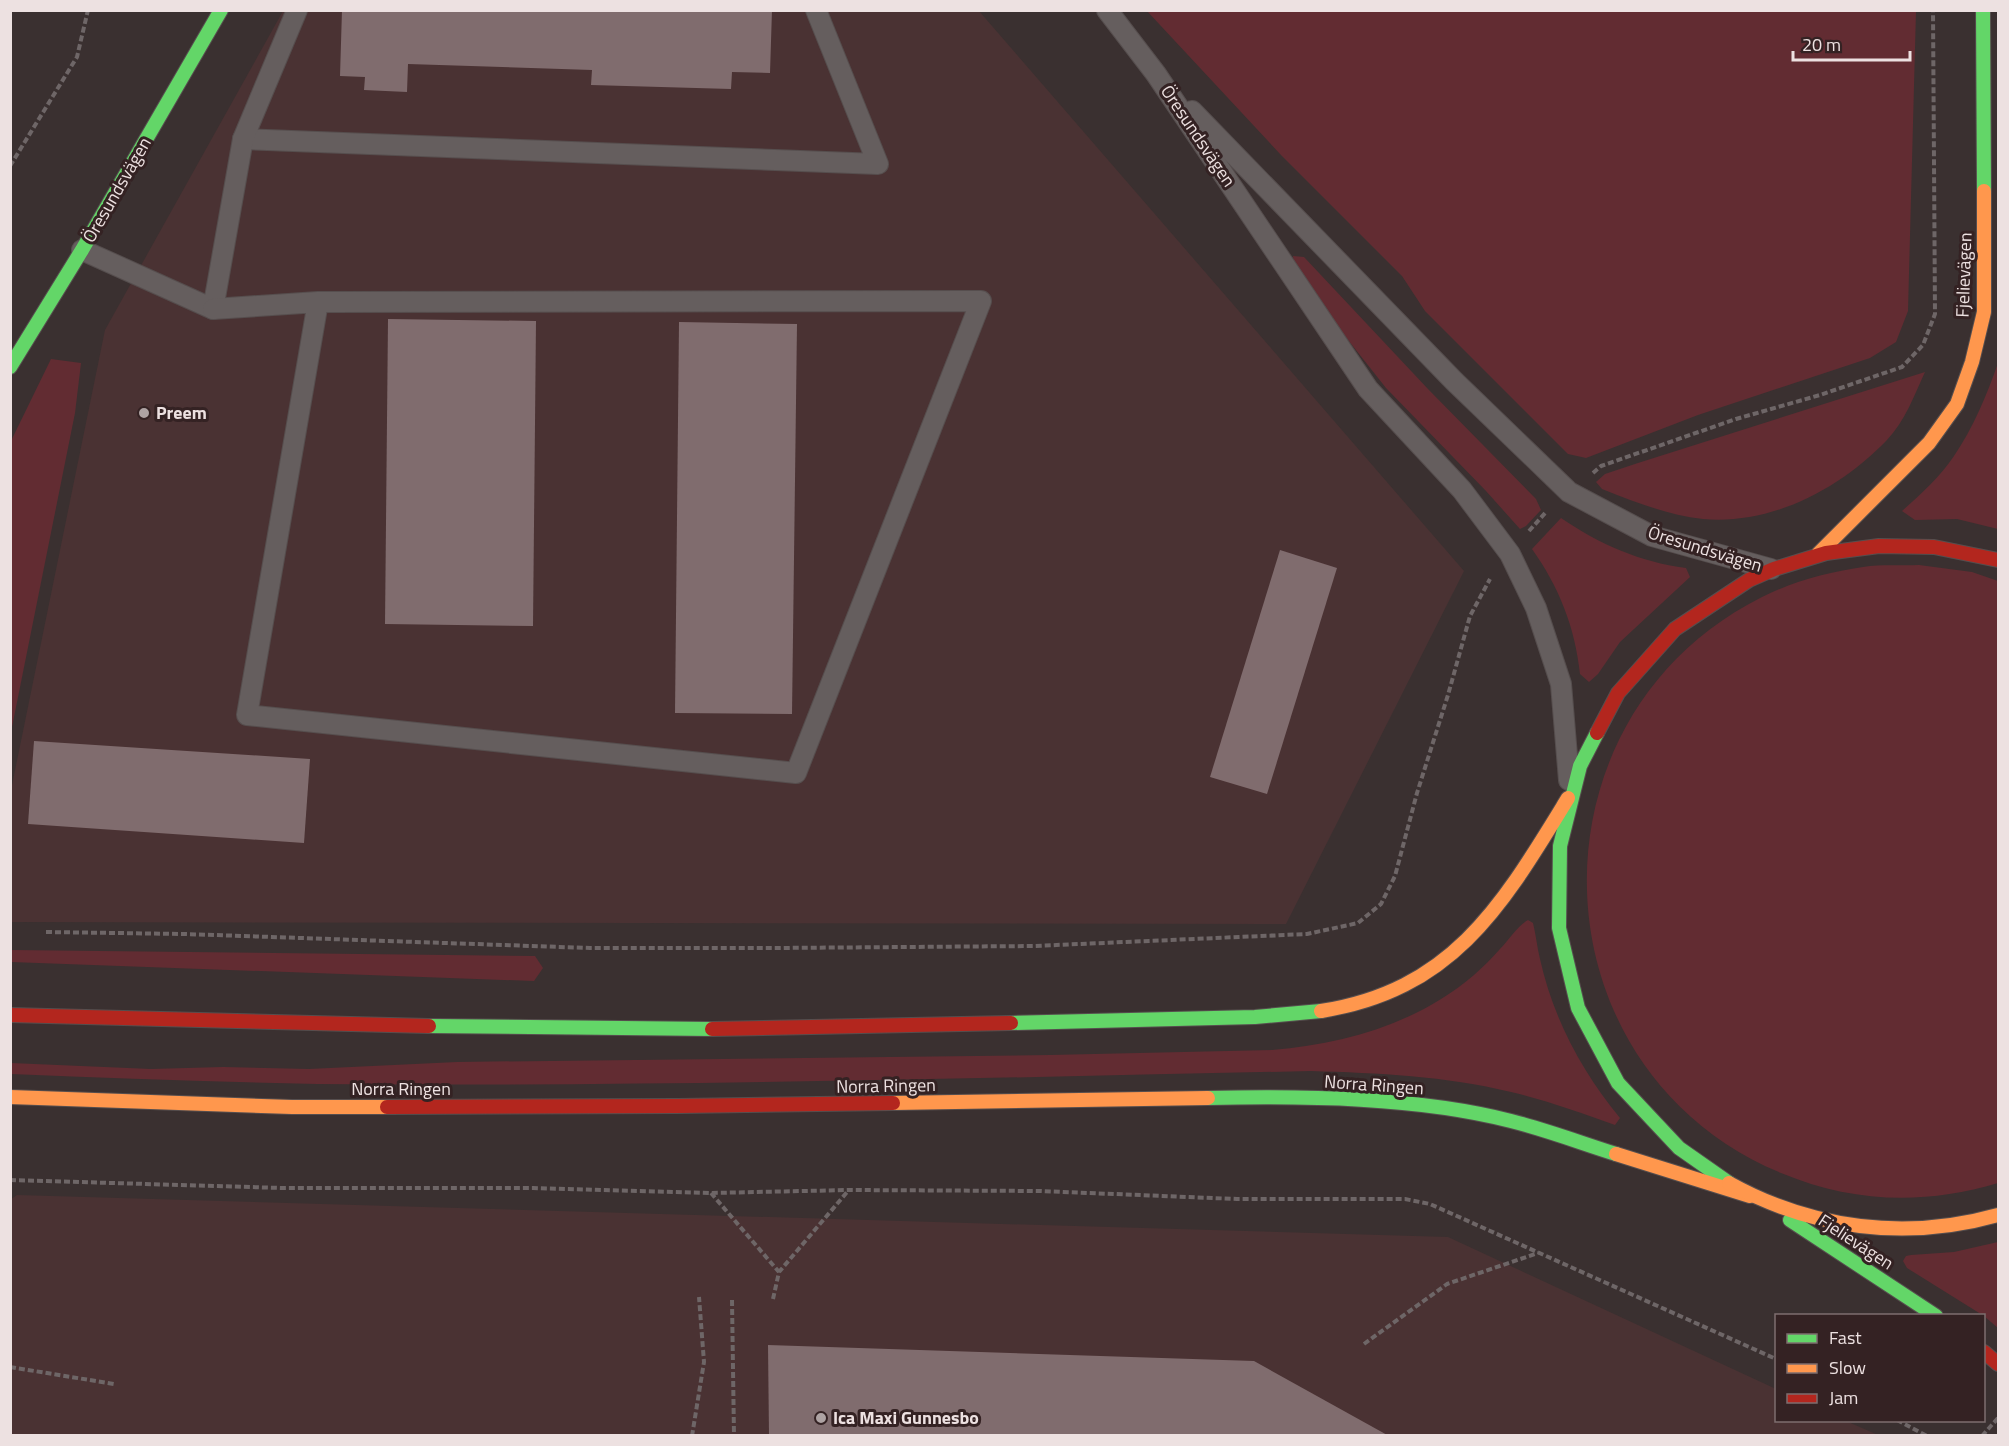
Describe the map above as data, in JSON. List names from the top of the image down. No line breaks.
{"streets":{"main road":["Öresundsvägen","Fjelievägen","Norra Ringen"]},"crossings":[["Fjelievägen","Norra Ringen"]],"places":["Preem","Ica Maxi Gunnesbo"],"legend":["Fast","Slow","Jam"],"scale_bar":"20 m"}
